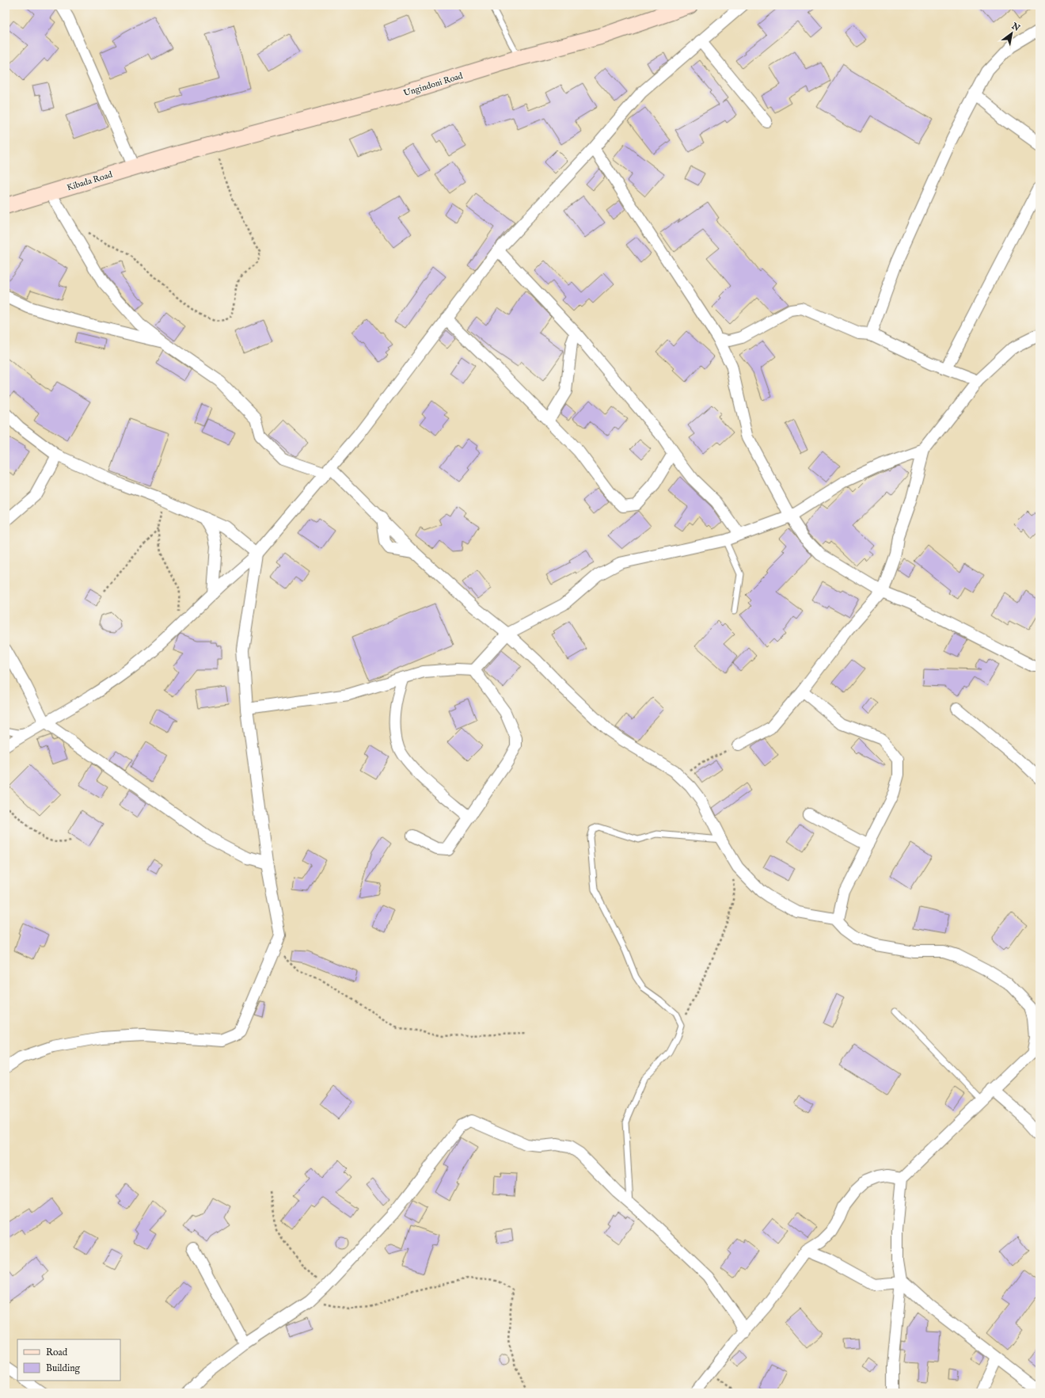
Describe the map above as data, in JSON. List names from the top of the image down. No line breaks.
{"streets":{"main road":["Ungindoni Road","Kibada Road"]},"crossings":[["Ungindoni Road","Kibada Road"]],"legend":["Road","Building"],"north":"top right"}
